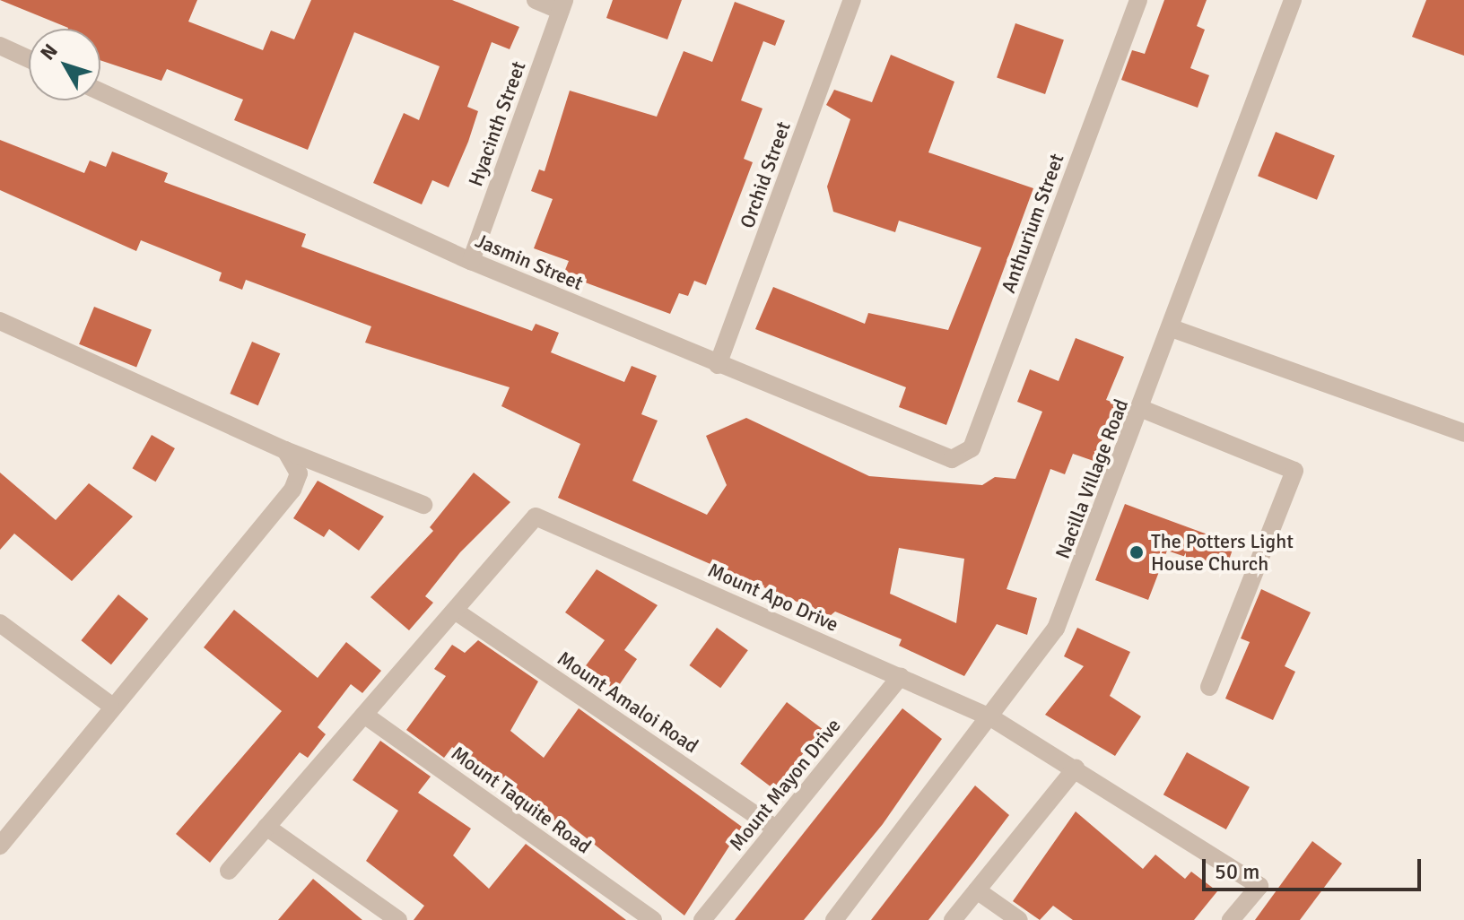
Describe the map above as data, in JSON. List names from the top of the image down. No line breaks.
{"streets":{"street":["Hyacinth Street","Orchid Street","Anthurium Street","Jasmin Street","Nacilla Village Road","Mount Apo Drive","Mount Amaloi Road","Mount Mayon Drive","Mount Taquite Road"]},"crossings":[["Hyacinth Street","Jasmin Street"],["Orchid Street","Jasmin Street"],["Anthurium Street","Jasmin Street"],["Nacilla Village Road","Mount Apo Drive"],["Mount Apo Drive","Mount Amaloi Road"],["Mount Apo Drive","Mount Mayon Drive"],["Mount Amaloi Road","Mount Mayon Drive"]],"places":["The Potters Light House Church"],"scale_bar":"50 m","north":"top left"}
